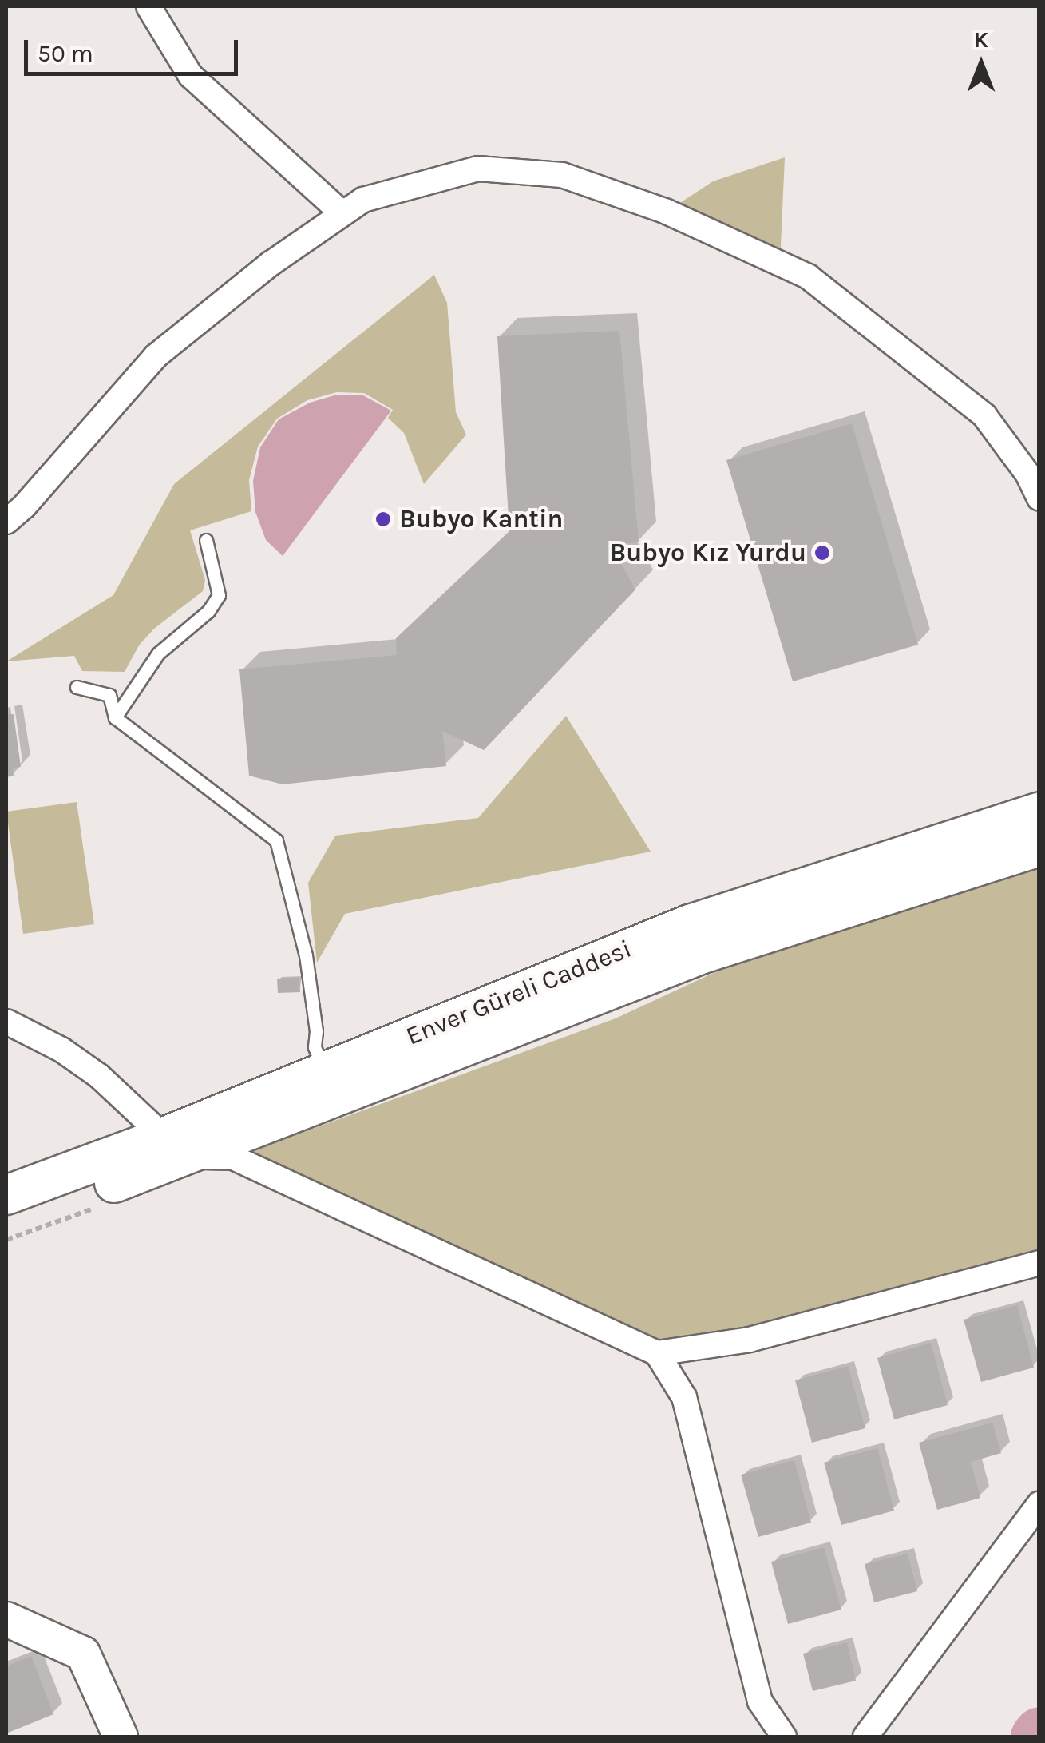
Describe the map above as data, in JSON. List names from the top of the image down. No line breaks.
{"streets":{"main road":["Enver Güreli Caddesi"]},"places":["Bubyo Kantin","Bubyo Kız Yurdu"],"scale_bar":"50 m","north":"top"}
